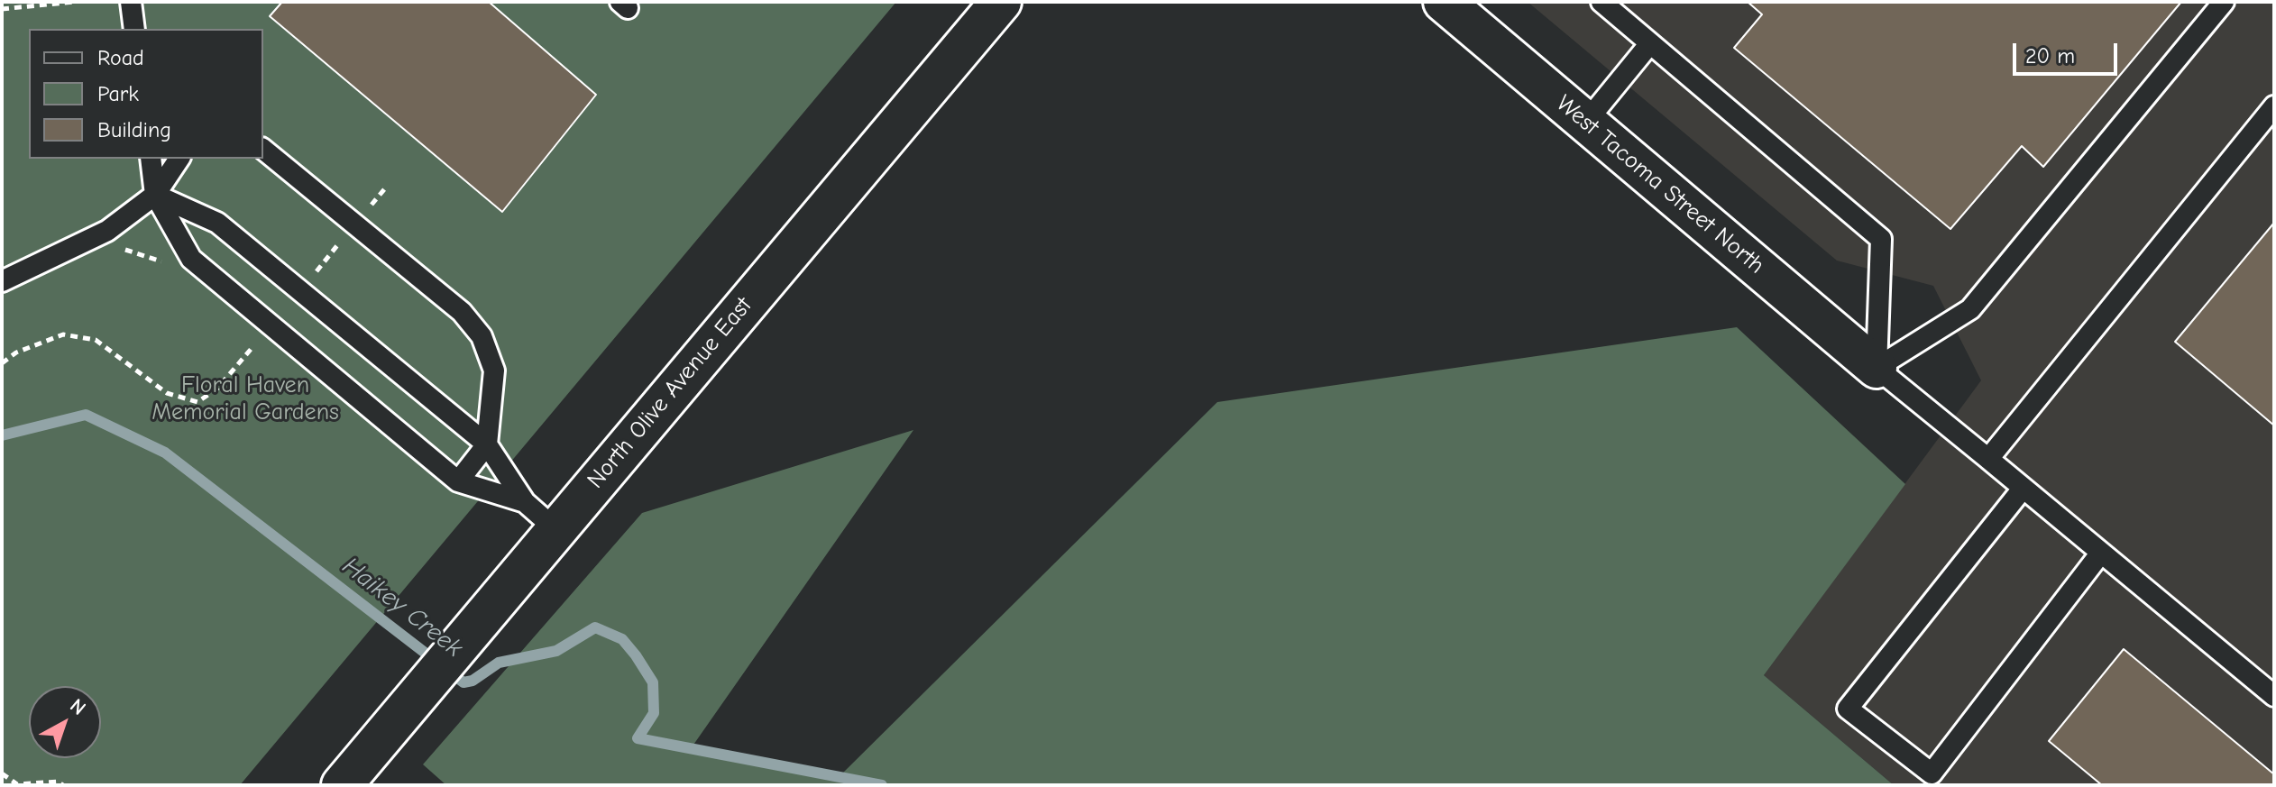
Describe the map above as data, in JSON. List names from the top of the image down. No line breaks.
{"streets":{"street":["West Tacoma Street North","North Olive Avenue East"]},"water":["Haikey Creek"],"parks":["Floral Haven Memorial Gardens"],"legend":["Road","Park","Building"],"scale_bar":"20 m","north":"top right"}
